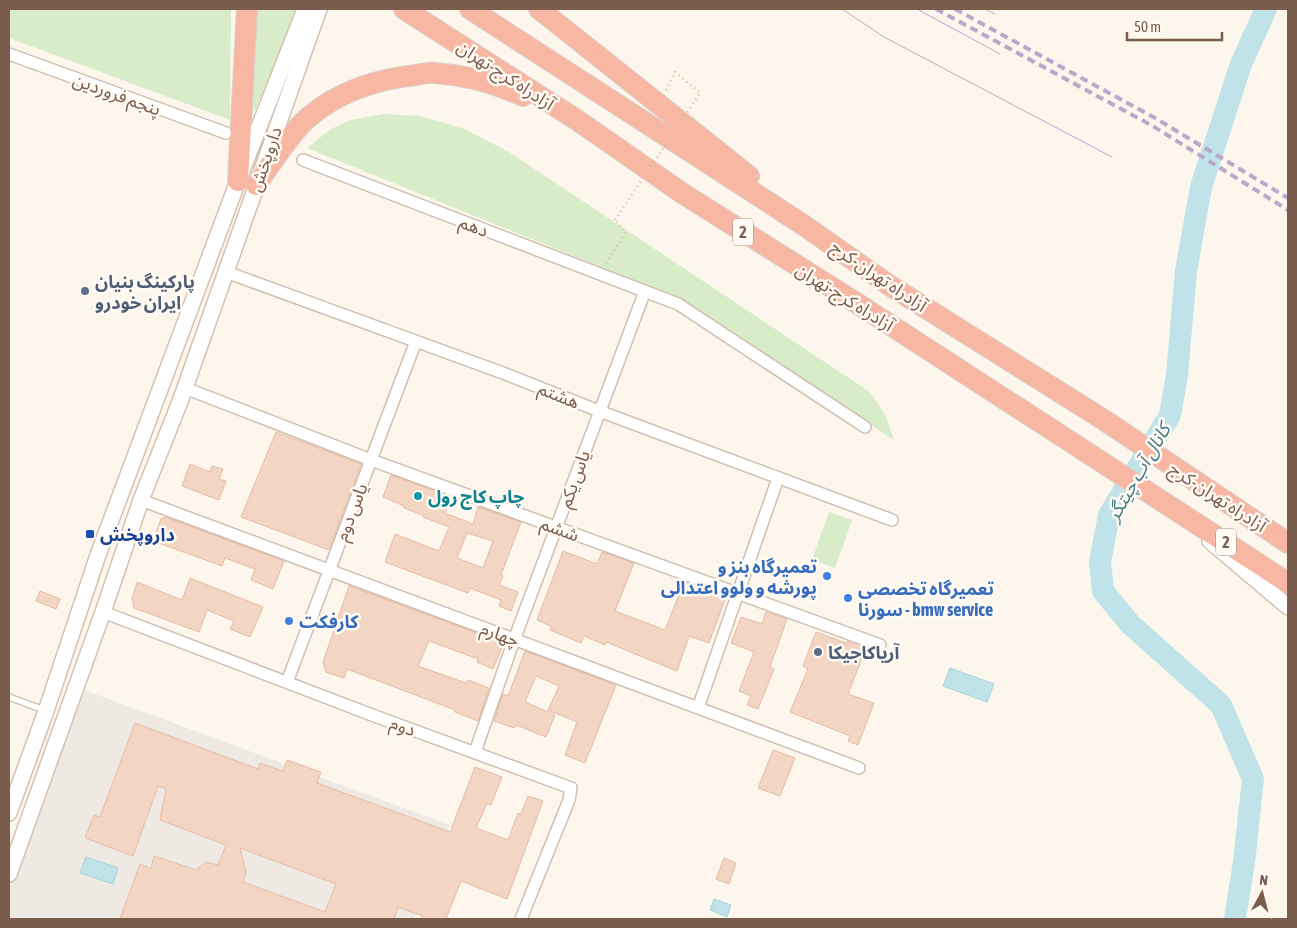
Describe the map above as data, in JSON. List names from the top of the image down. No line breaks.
{"streets":{"highway":["آزادراه کرج-تهران","2","آزادراه تهران-کرج"],"street":["پنجم فروردین","داروپخش","دهم","هشتم","یاس یکم","یاس دوم","ششم","چهارم","دوم"]},"crossings":[["داروپخش","هشتم"],["داروپخش","ششم"],["داروپخش","چهارم"],["داروپخش","دوم"],["دهم","یاس یکم"],["هشتم","یاس یکم"],["هشتم","یاس دوم"],["یاس یکم","ششم"],["یاس یکم","چهارم"],["یاس یکم","دوم"],["یاس دوم","ششم"],["یاس دوم","چهارم"],["یاس دوم","دوم"]],"water":["کانال آب چیتگر"],"places":{"other":["پارکینگ بنیان ایران خودرو","چاپ کاج رول","تعمیرگاه بنز و پورشه و ولوو اعتدالی","تعمیرگاه تخصصی سورنا - bmw service","کارفکت","آریاکاجیکا"],"transit":["داروپخش"]},"scale_bar":"50 m","north":"top"}
